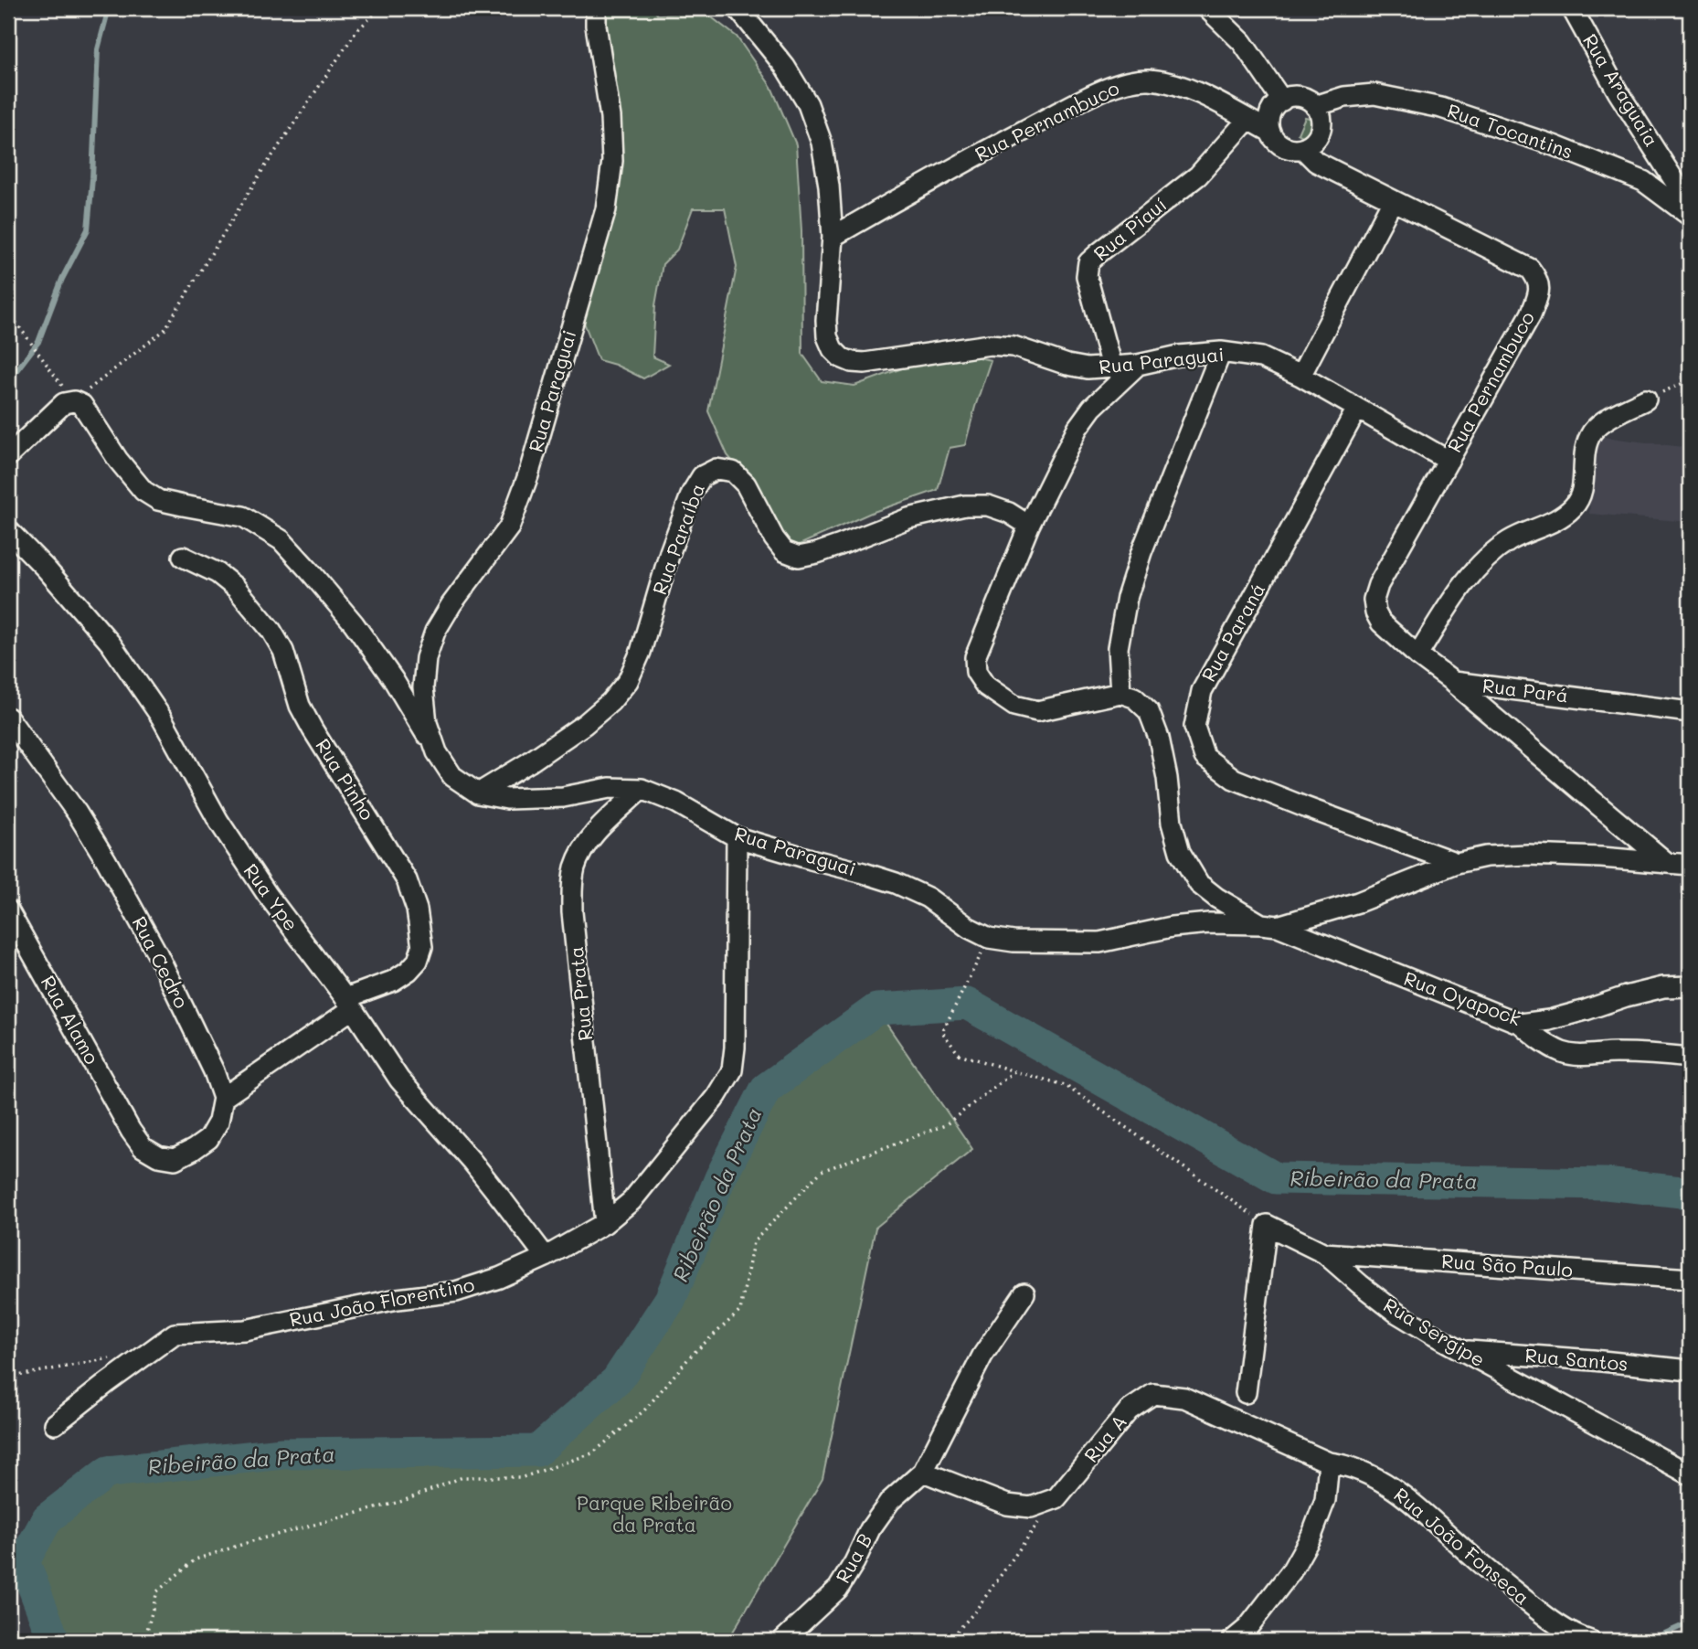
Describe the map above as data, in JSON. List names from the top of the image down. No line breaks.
{"streets":{"street":["Rua Araguaia","Rua Pernambuco","Rua Tocantins","Rua Piauí","Rua Paraguai","Rua Paraíba","Rua Paraná","Rua Pará","Rua Pinho","Rua Ype","Rua Cedro","Rua Prata","Rua Oyapock","Rua Alamo","Rua São Paulo","Rua João Florentino","Rua Sergipe","Rua Santos","Rua A","Rua João Fonseca","Rua B"]},"crossings":[["Rua Pernambuco","Rua Tocantins"],["Rua Pernambuco","Rua Piauí"],["Rua Pernambuco","Rua Paraguai"],["Rua Pernambuco","Rua Pará"],["Rua Piauí","Rua Paraguai"],["Rua Paraguai","Rua Paraíba"],["Rua Paraguai","Rua Paraná"],["Rua Paraguai","Rua Prata"],["Rua Paraguai","Rua Oyapock"],["Rua Paraguai","Rua João Florentino"],["Rua Pinho","Rua Ype"],["Rua Pinho","Rua Cedro"],["Rua Pinho","Rua Alamo"],["Rua Ype","Rua João Florentino"],["Rua Cedro","Rua Alamo"],["Rua Prata","Rua João Florentino"],["Rua São Paulo","Rua Sergipe"],["Rua Sergipe","Rua Santos"],["Rua A","Rua João Fonseca"]],"water":["Ribeirão da Prata"],"parks":["Parque Ribeirão da Prata"]}
